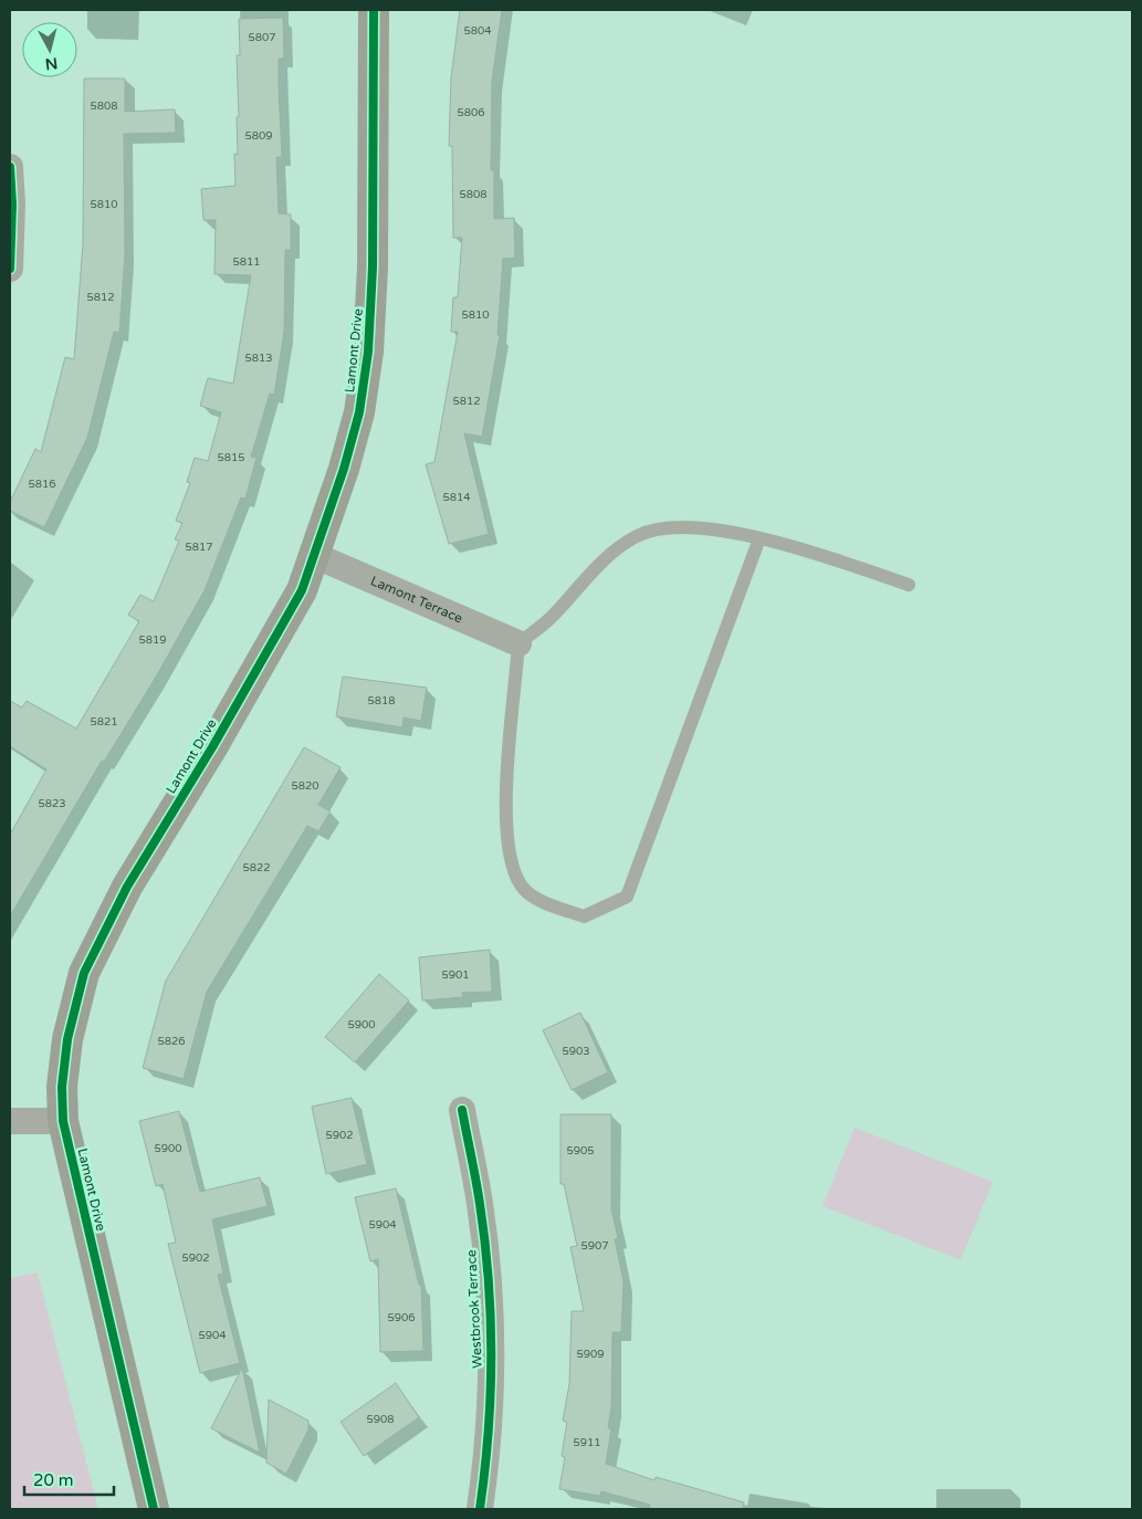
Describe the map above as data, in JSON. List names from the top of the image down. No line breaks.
{"streets":{"street":["Lamont Drive","Lamont Terrace","Westbrook Terrace"]},"crossings":[["Lamont Drive","Lamont Terrace"]],"house_numbers":["5804","5807","5808","5806","5809","5808","5810","5811","5812","5810","5813","5812","5815","5816","5814","5817","5819","5818","5821","5820","5823","5822","5901","5900","5826","5903","5902","5900","5905","5904","5907","5902","5906","5904","5909","5908","5911"],"scale_bar":"20 m","north":"bottom"}
